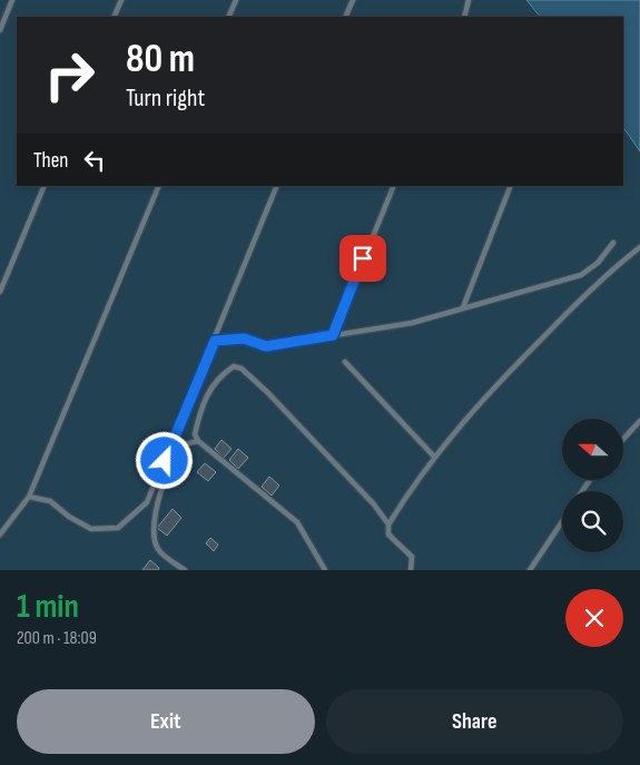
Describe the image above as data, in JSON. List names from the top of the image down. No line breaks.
{"north":"left","page":{"turn":["80 m","Turn right"],"then":"Then","heading":["1 min","200 m · 18:09"],"buttons":["Exit","Share"]}}
